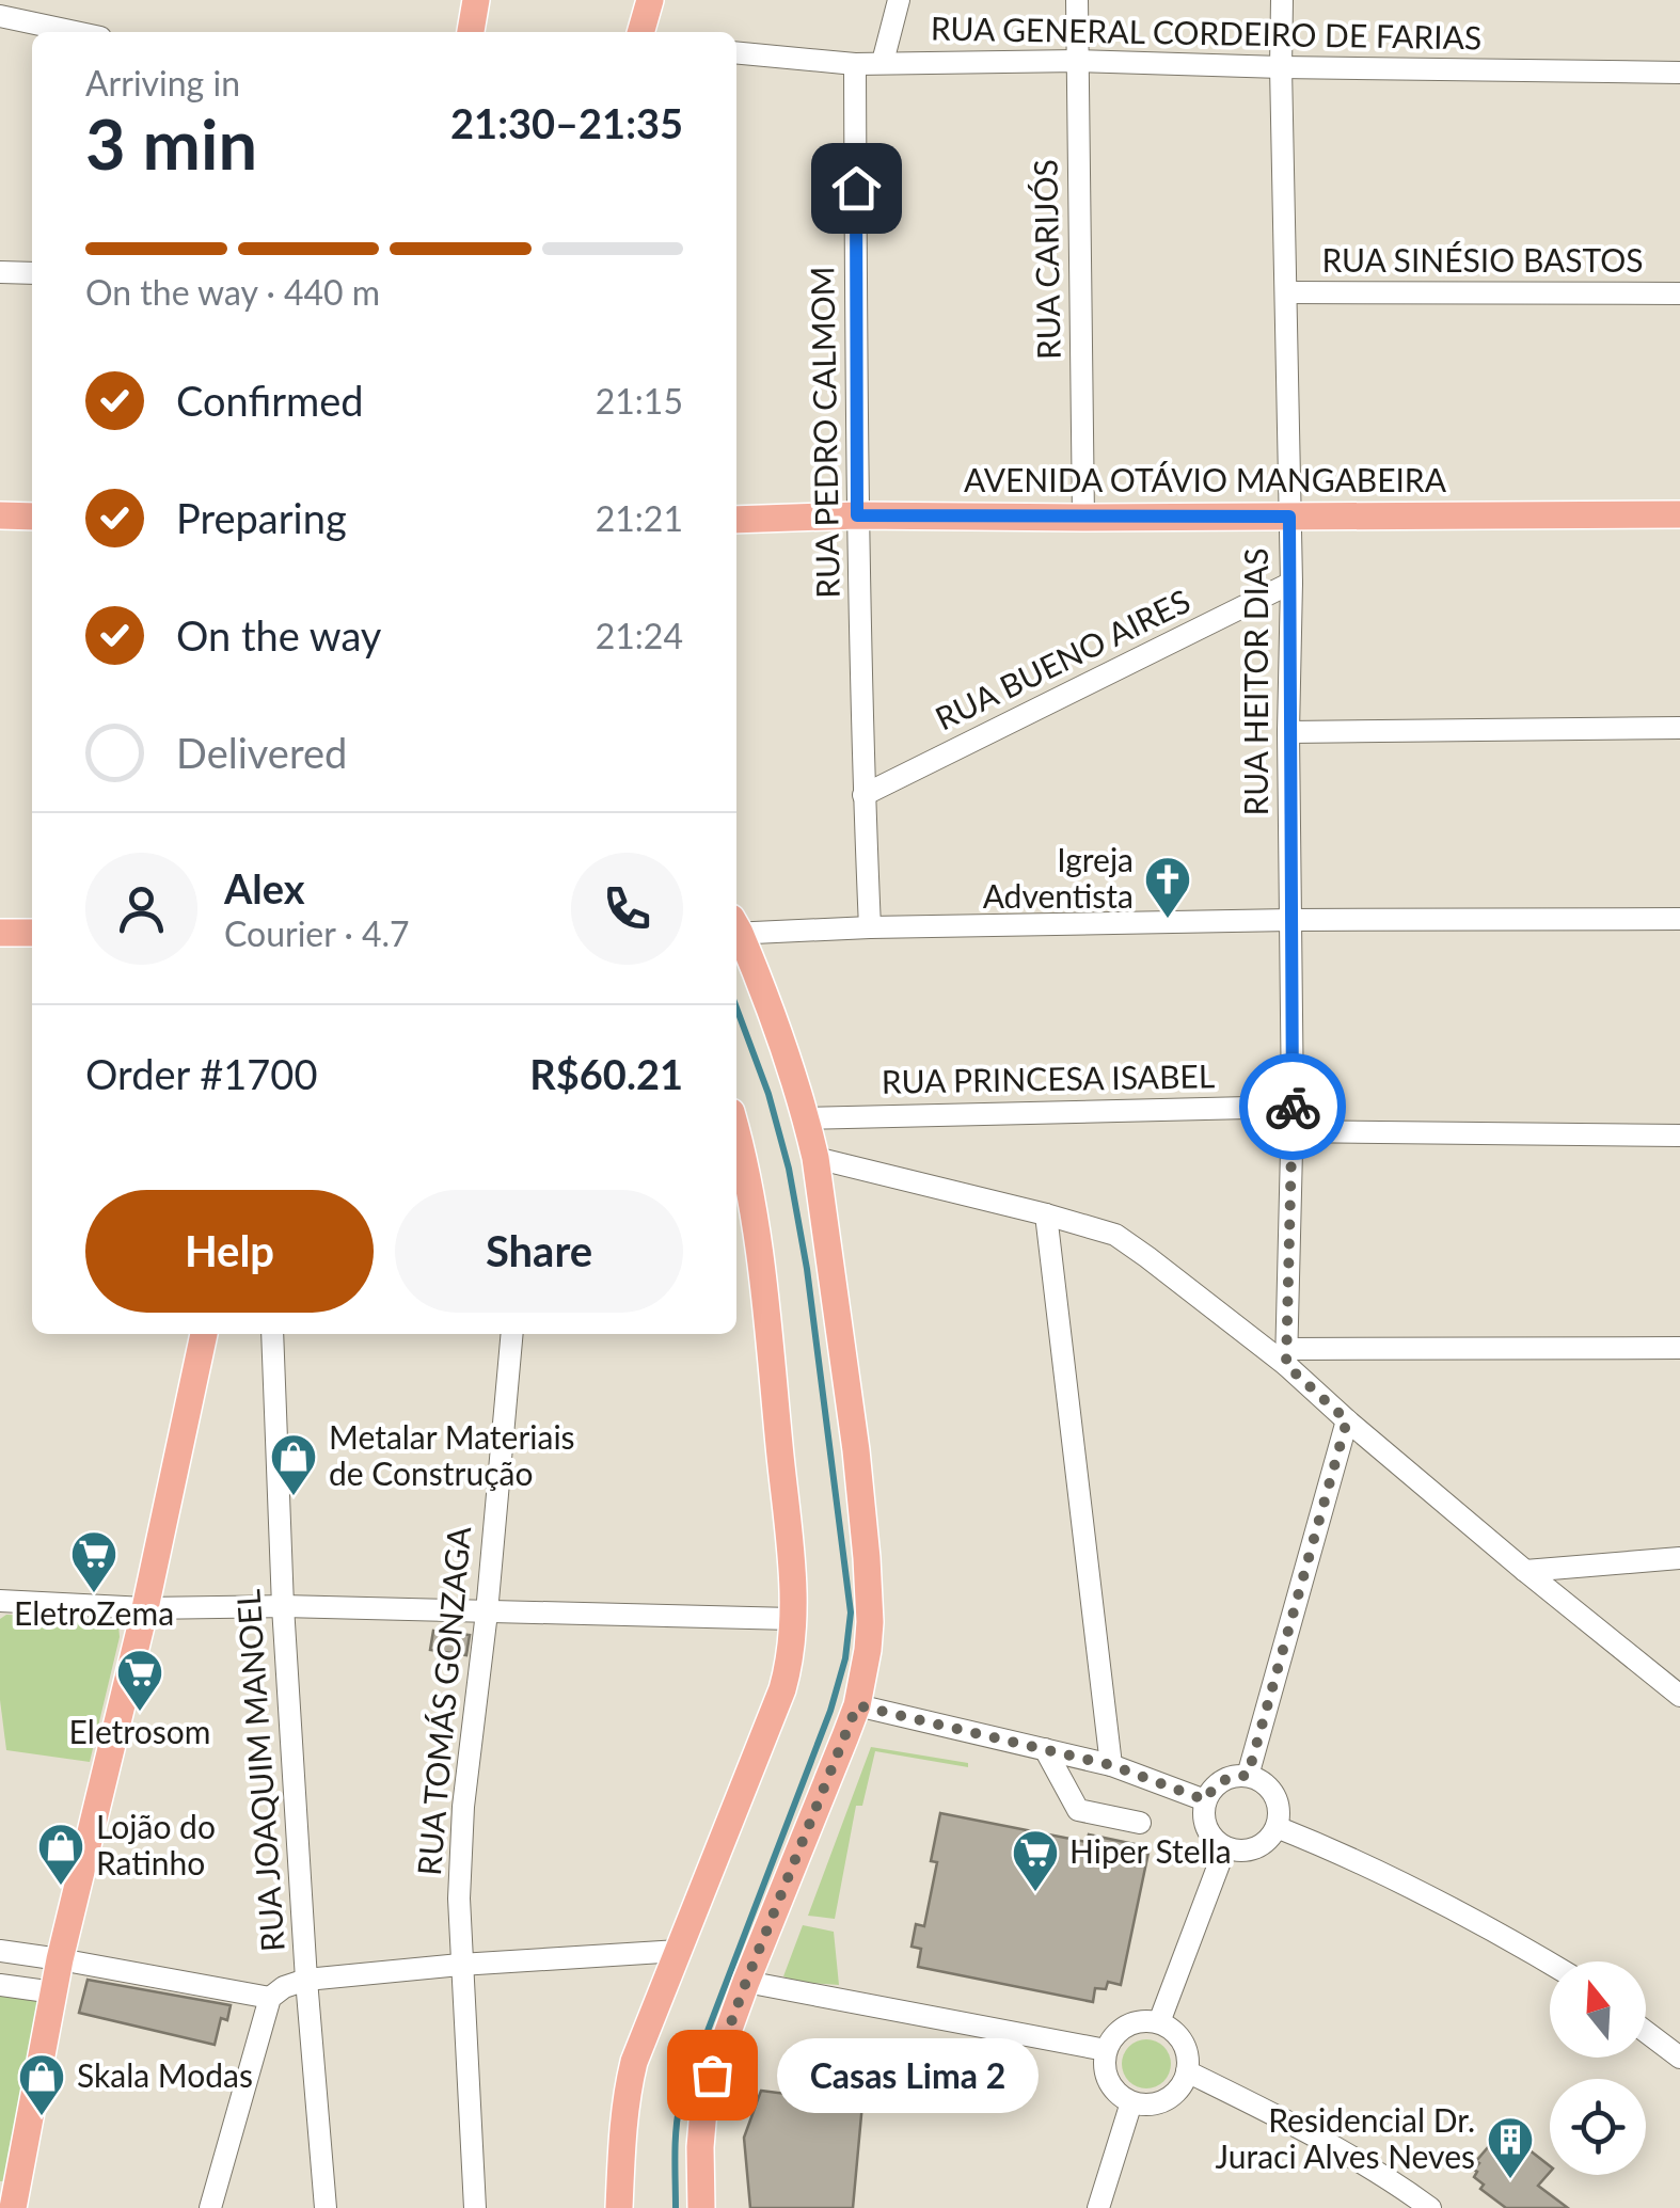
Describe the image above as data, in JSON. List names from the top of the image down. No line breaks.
{"streets":{"main road":["AVENIDA OTÁVIO MANGABEIRA"],"street":["RUA GENERAL CORDEIRO DE FARIAS","RUA CARIJÓS","RUA SINÉSIO BASTOS","RUA PEDRO CALMOM","RUA BUENO AIRES","RUA HEITOR DIAS","RUA PRINCESA ISABEL","RUA TOMÁS GONZAGA","RUA JOAQUIM MANOEL"]},"crossings":[["RUA GENERAL CORDEIRO DE FARIAS","RUA CARIJÓS"],["RUA GENERAL CORDEIRO DE FARIAS","RUA PEDRO CALMOM"],["RUA GENERAL CORDEIRO DE FARIAS","RUA HEITOR DIAS"],["RUA CARIJÓS","AVENIDA OTÁVIO MANGABEIRA"],["RUA SINÉSIO BASTOS","RUA HEITOR DIAS"],["RUA PEDRO CALMOM","AVENIDA OTÁVIO MANGABEIRA"],["RUA PEDRO CALMOM","RUA BUENO AIRES"],["AVENIDA OTÁVIO MANGABEIRA","RUA HEITOR DIAS"],["RUA BUENO AIRES","RUA HEITOR DIAS"],["RUA HEITOR DIAS","RUA PRINCESA ISABEL"]],"places":{"church":["Igreja Adventista"],"shop":["Metalar Materiais de Construção","Lojão do Ratinho","Skala Modas"],"supermarket":["EletroZema","Eletrosom","Hiper Stella"],"other":["Casas Lima 2"],"building":["Residencial Dr. Juraci Alves Neves"]},"north":"top","page":{"heading":["3 min","Arriving in","21:30–21:35"],"panel":["Alex","Courier · 4.7","Order #1700","R$60.21"],"bar":"On the way · 440 m","list":[["Confirmed","21:15"],["Preparing","21:21"],["On the way","21:24"],"Delivered"],"buttons":["Help","Share"],"bubble":"Casas Lima 2"}}
